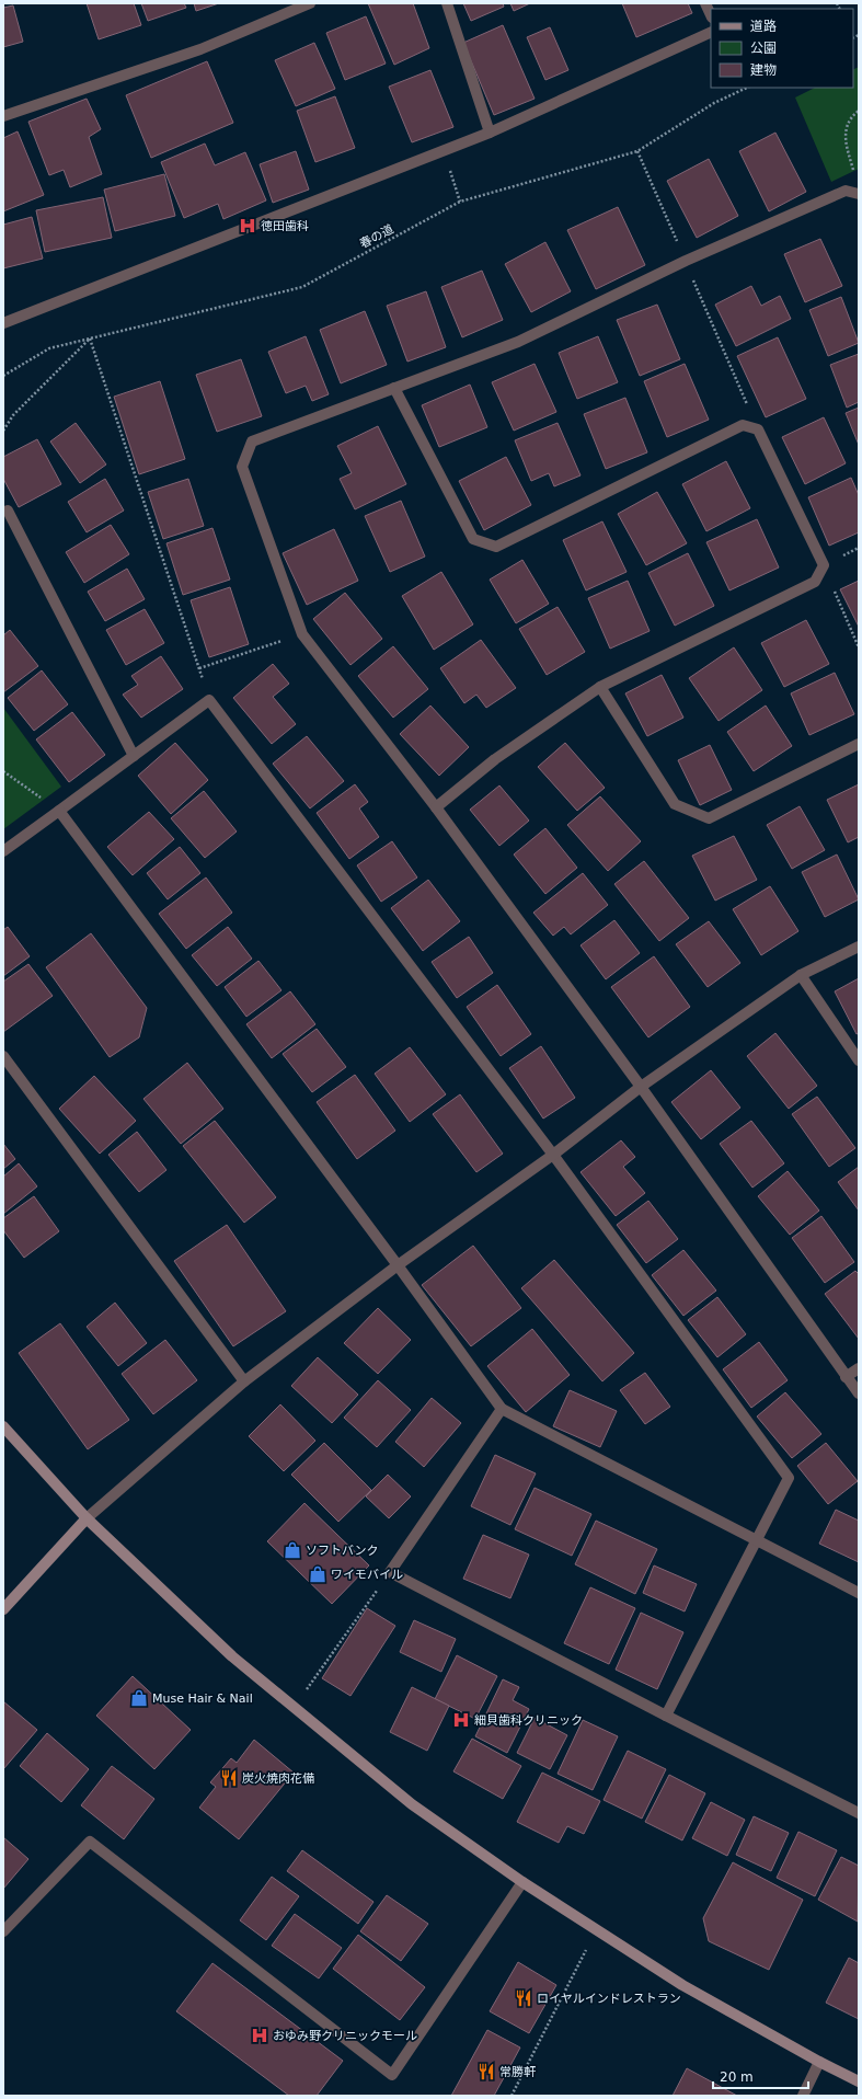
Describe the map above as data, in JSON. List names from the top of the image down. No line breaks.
{"streets":{"path":["春の道"]},"places":{"hospital":["徳田歯科","細貝歯科クリニック","おゆみ野クリニックモール"],"shop":["ソフトバンク","ワイモバイル","Muse Hair & Nail"],"restaurant":["炭火焼肉花備","ロイヤルインドレストラン","常勝軒"]},"legend":["道路","公園","建物"],"scale_bar":"20 m"}
